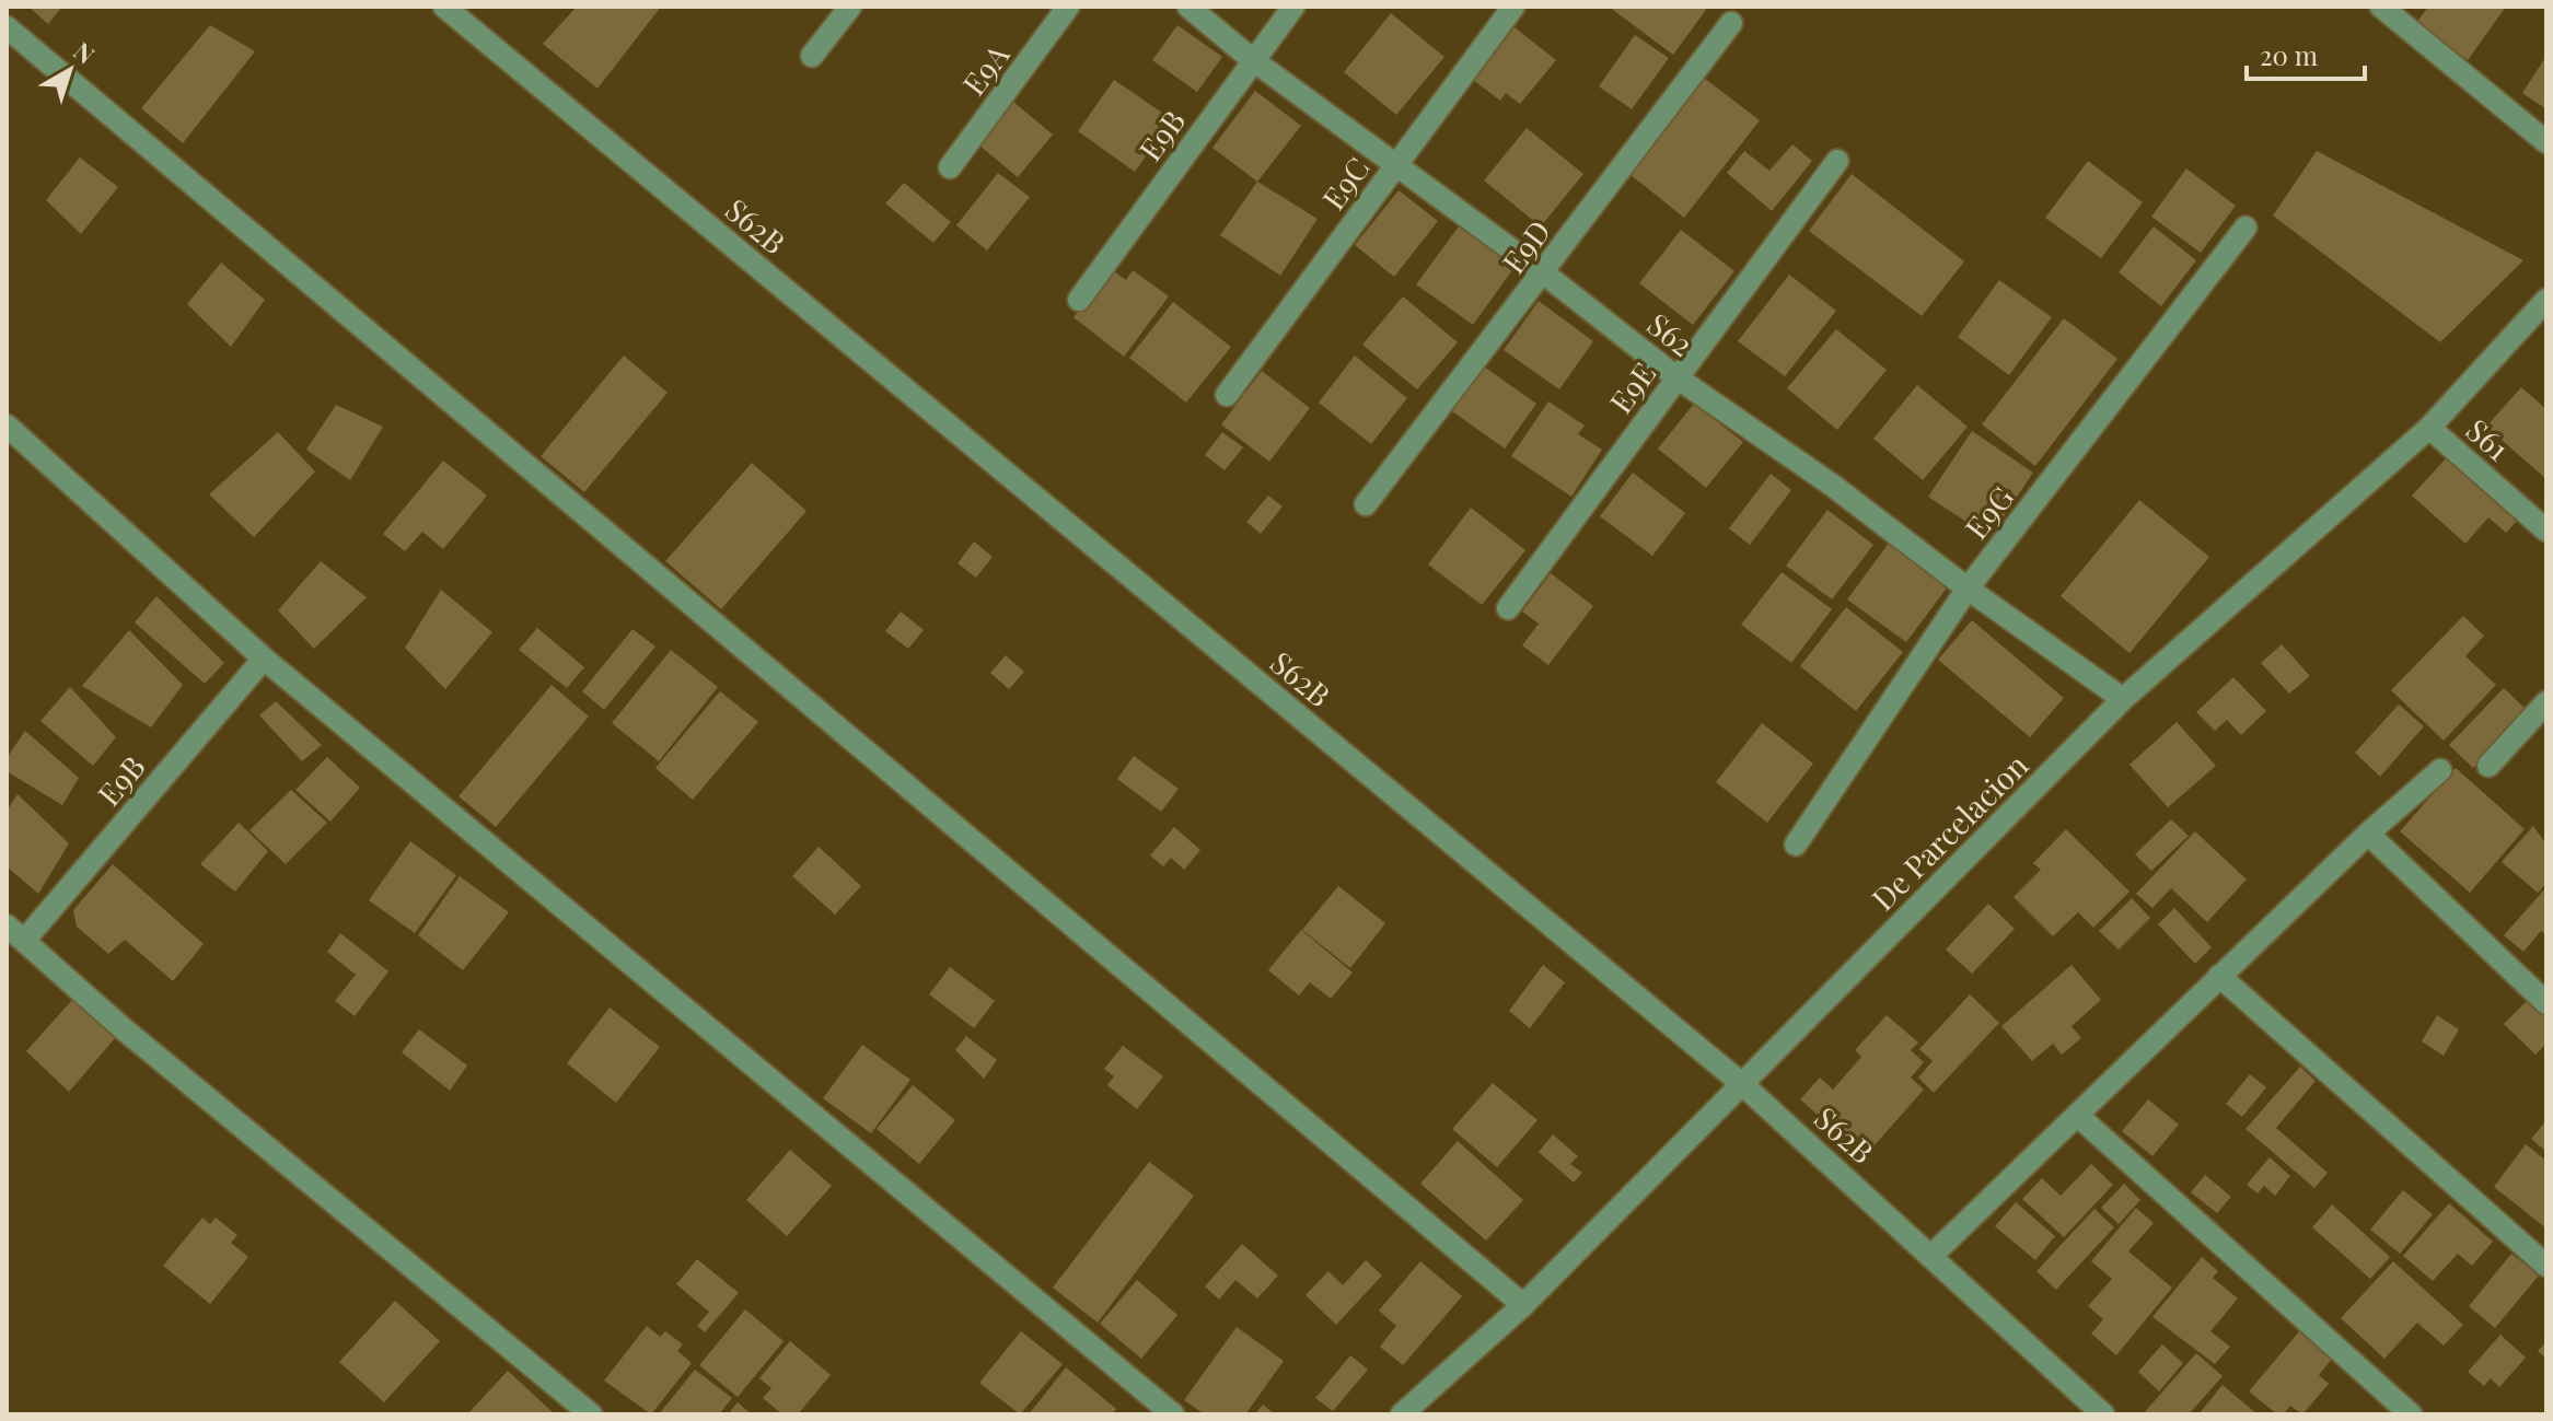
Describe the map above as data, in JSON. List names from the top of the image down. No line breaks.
{"streets":{"street":["E9A","E9B","E9C","S62B","E9D","S62","E9E","S61","E9G","De Parcelacion"]},"crossings":[["E9B","S62"],["E9C","S62"],["S62B","De Parcelacion"],["E9D","S62"],["S62","E9E"],["S62","E9G"],["S62","De Parcelacion"],["S61","De Parcelacion"]],"scale_bar":"20 m","north":"top right"}
